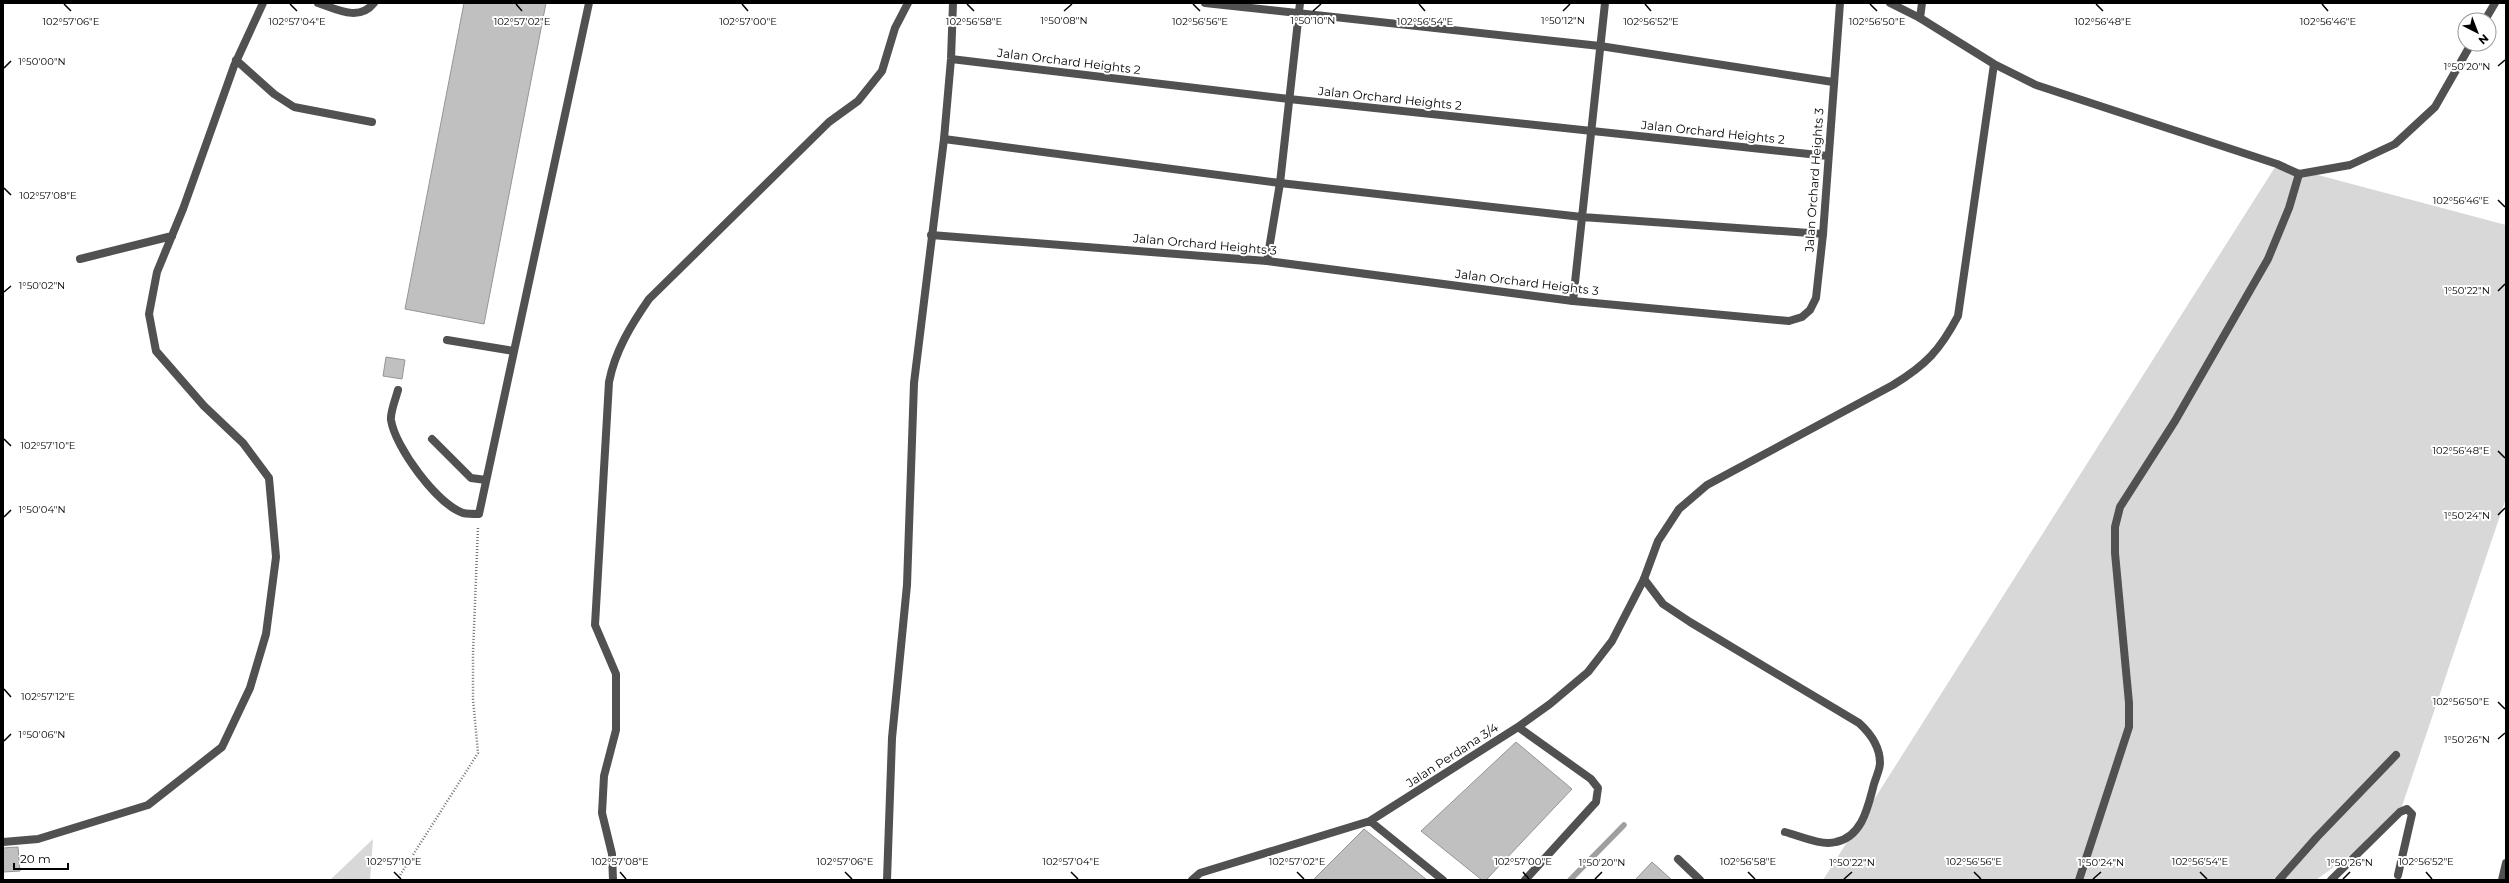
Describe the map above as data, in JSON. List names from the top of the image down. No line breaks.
{"streets":{"street":["Jalan Orchard Heights 2","Jalan Orchard Heights 3","Jalan Perdana 3/4"]},"crossings":[["Jalan Orchard Heights 2","Jalan Orchard Heights 3"]],"scale_bar":"20 m","north":"bottom right","coordinates":["1°50'08\"N","1°50'10\"N","1°50'12\"N","102°57'06\"E","102°57'04\"E","102°57'02\"E","102°57'00\"E","102°56'58\"E","102°56'56\"E","102°56'54\"E","102°56'52\"E","102°56'50\"E","102°56'48\"E","102°56'46\"E","1°50'00\"N","1°50'20\"N","102°57'08\"E","1°50'02\"N","1°50'22\"N","102°57'10\"E","1°50'04\"N","1°50'24\"N","102°57'12\"E","1°50'06\"N","1°50'26\"N"]}
